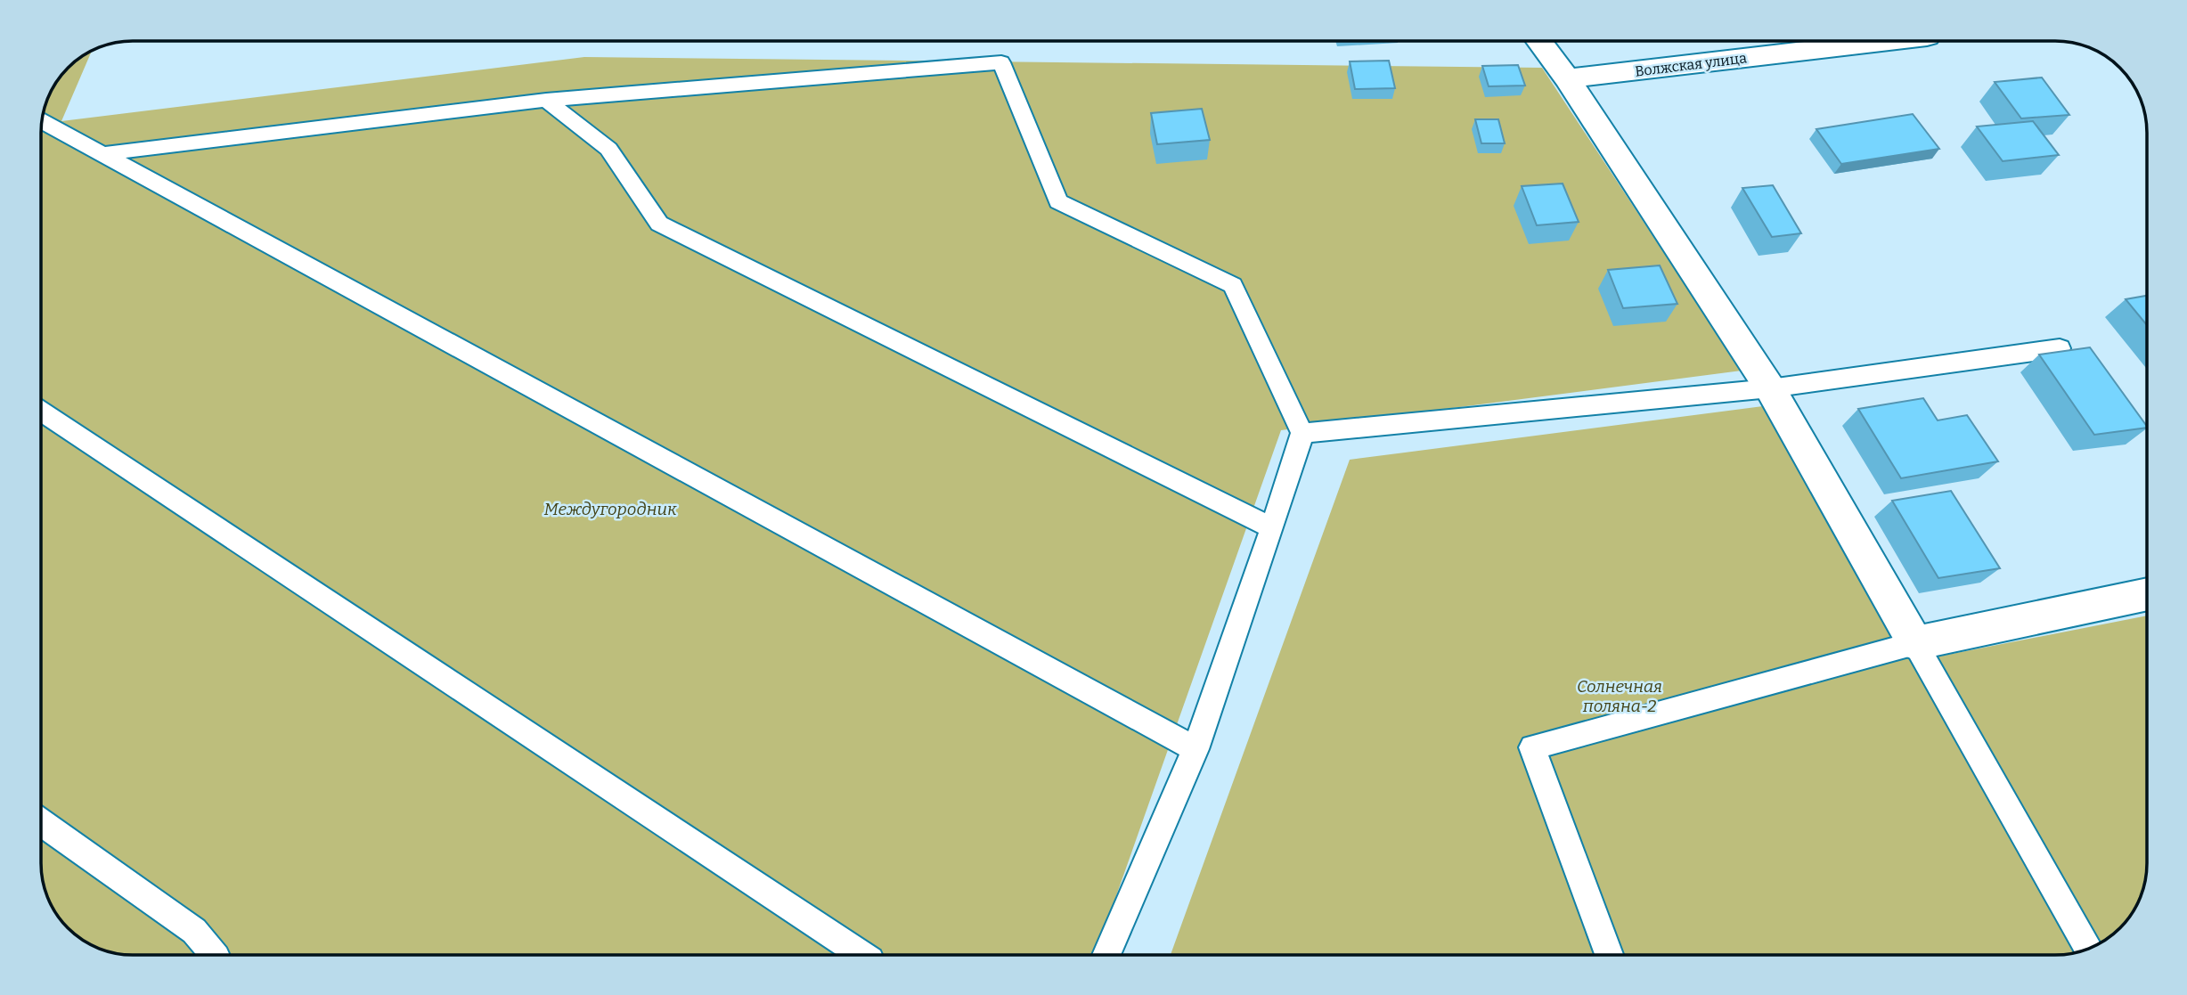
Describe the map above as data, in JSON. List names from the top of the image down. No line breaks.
{"streets":{"street":["Волжская улица"]},"parks":["Междугородник","Солнечная поляна-2"]}
